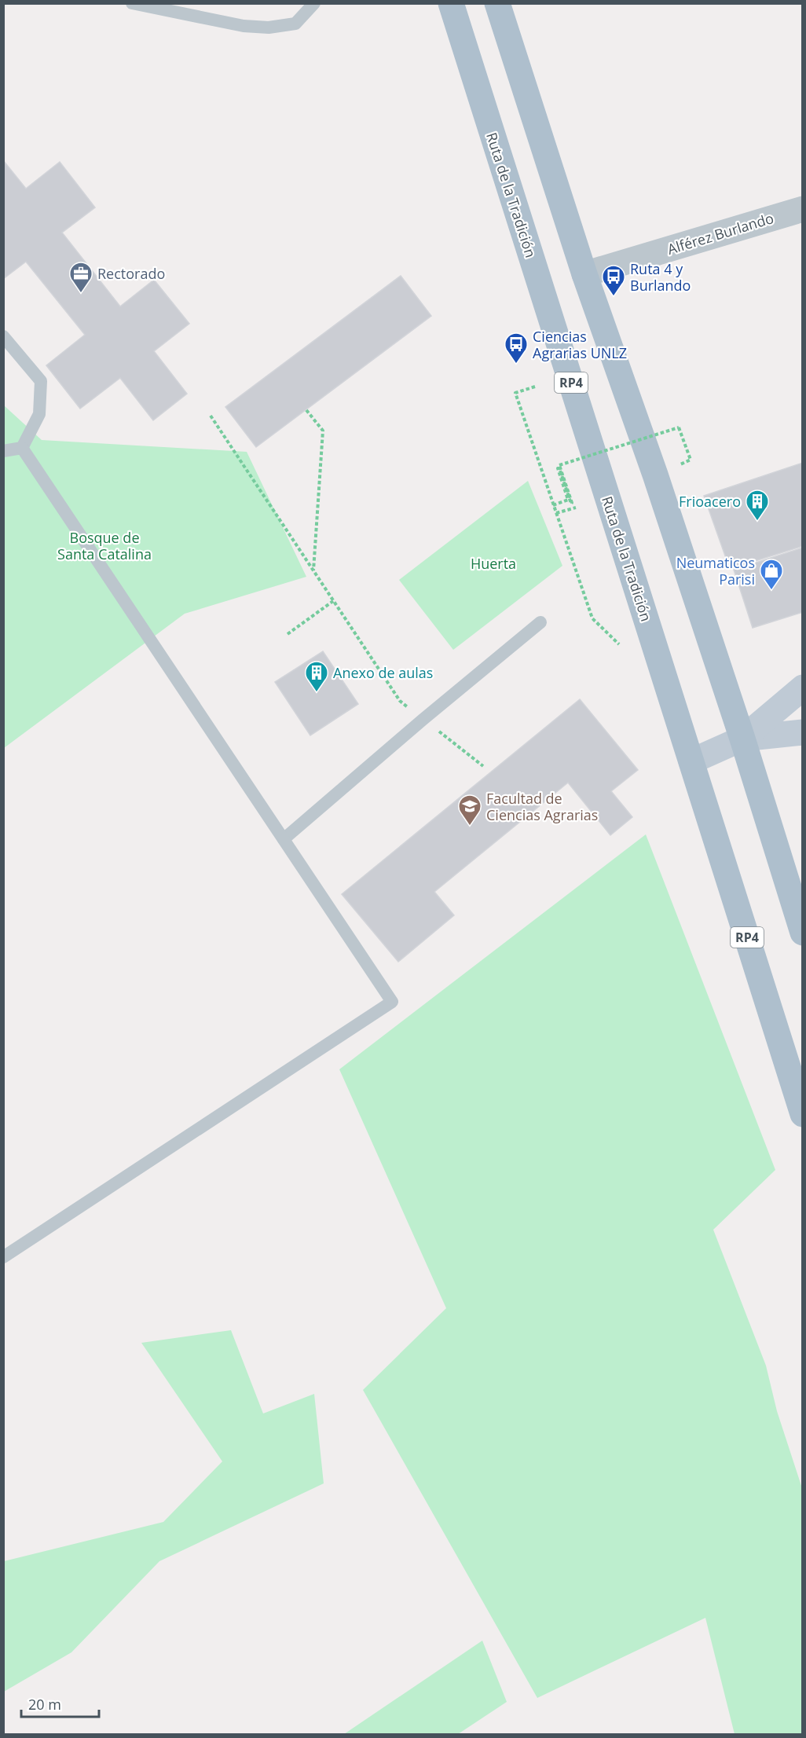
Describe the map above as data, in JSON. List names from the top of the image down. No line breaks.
{"streets":{"main road":["Ruta de la Tradición","RP4"],"street":["Alférez Burlando"]},"parks":["Bosque de Santa Catalina","Huerta"],"places":{"office":["Rectorado"],"bus stop":["Ruta 4 y Burlando","Ciencias Agrarias UNLZ"],"building":["Frioacero","Anexo de aulas"],"shop":["Neumaticos Parisi"],"school or university":["Facultad de Ciencias Agrarias"]},"scale_bar":"20 m"}
